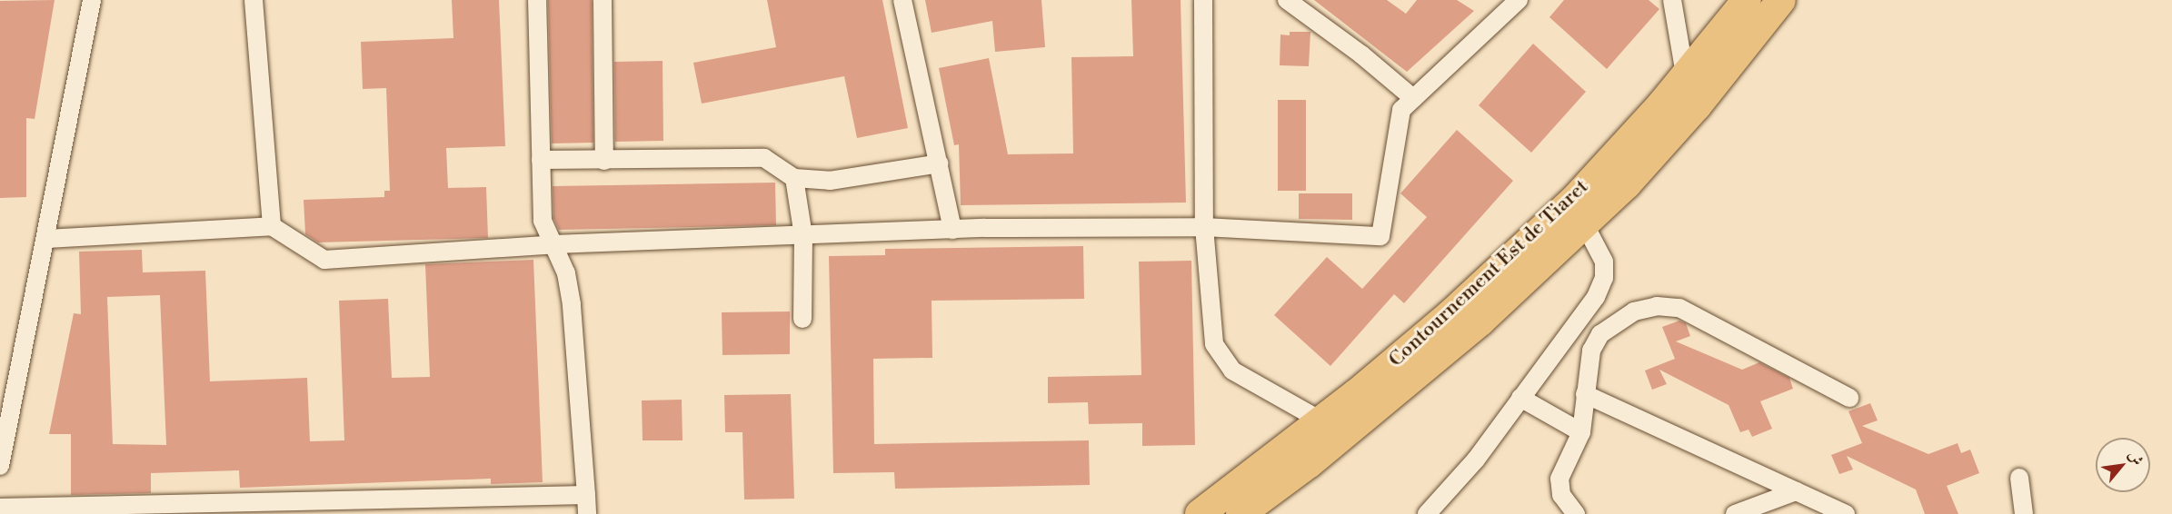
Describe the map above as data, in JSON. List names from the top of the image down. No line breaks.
{"streets":{"highway":["Contournement Est de Tiaret"]},"north":"top right"}
